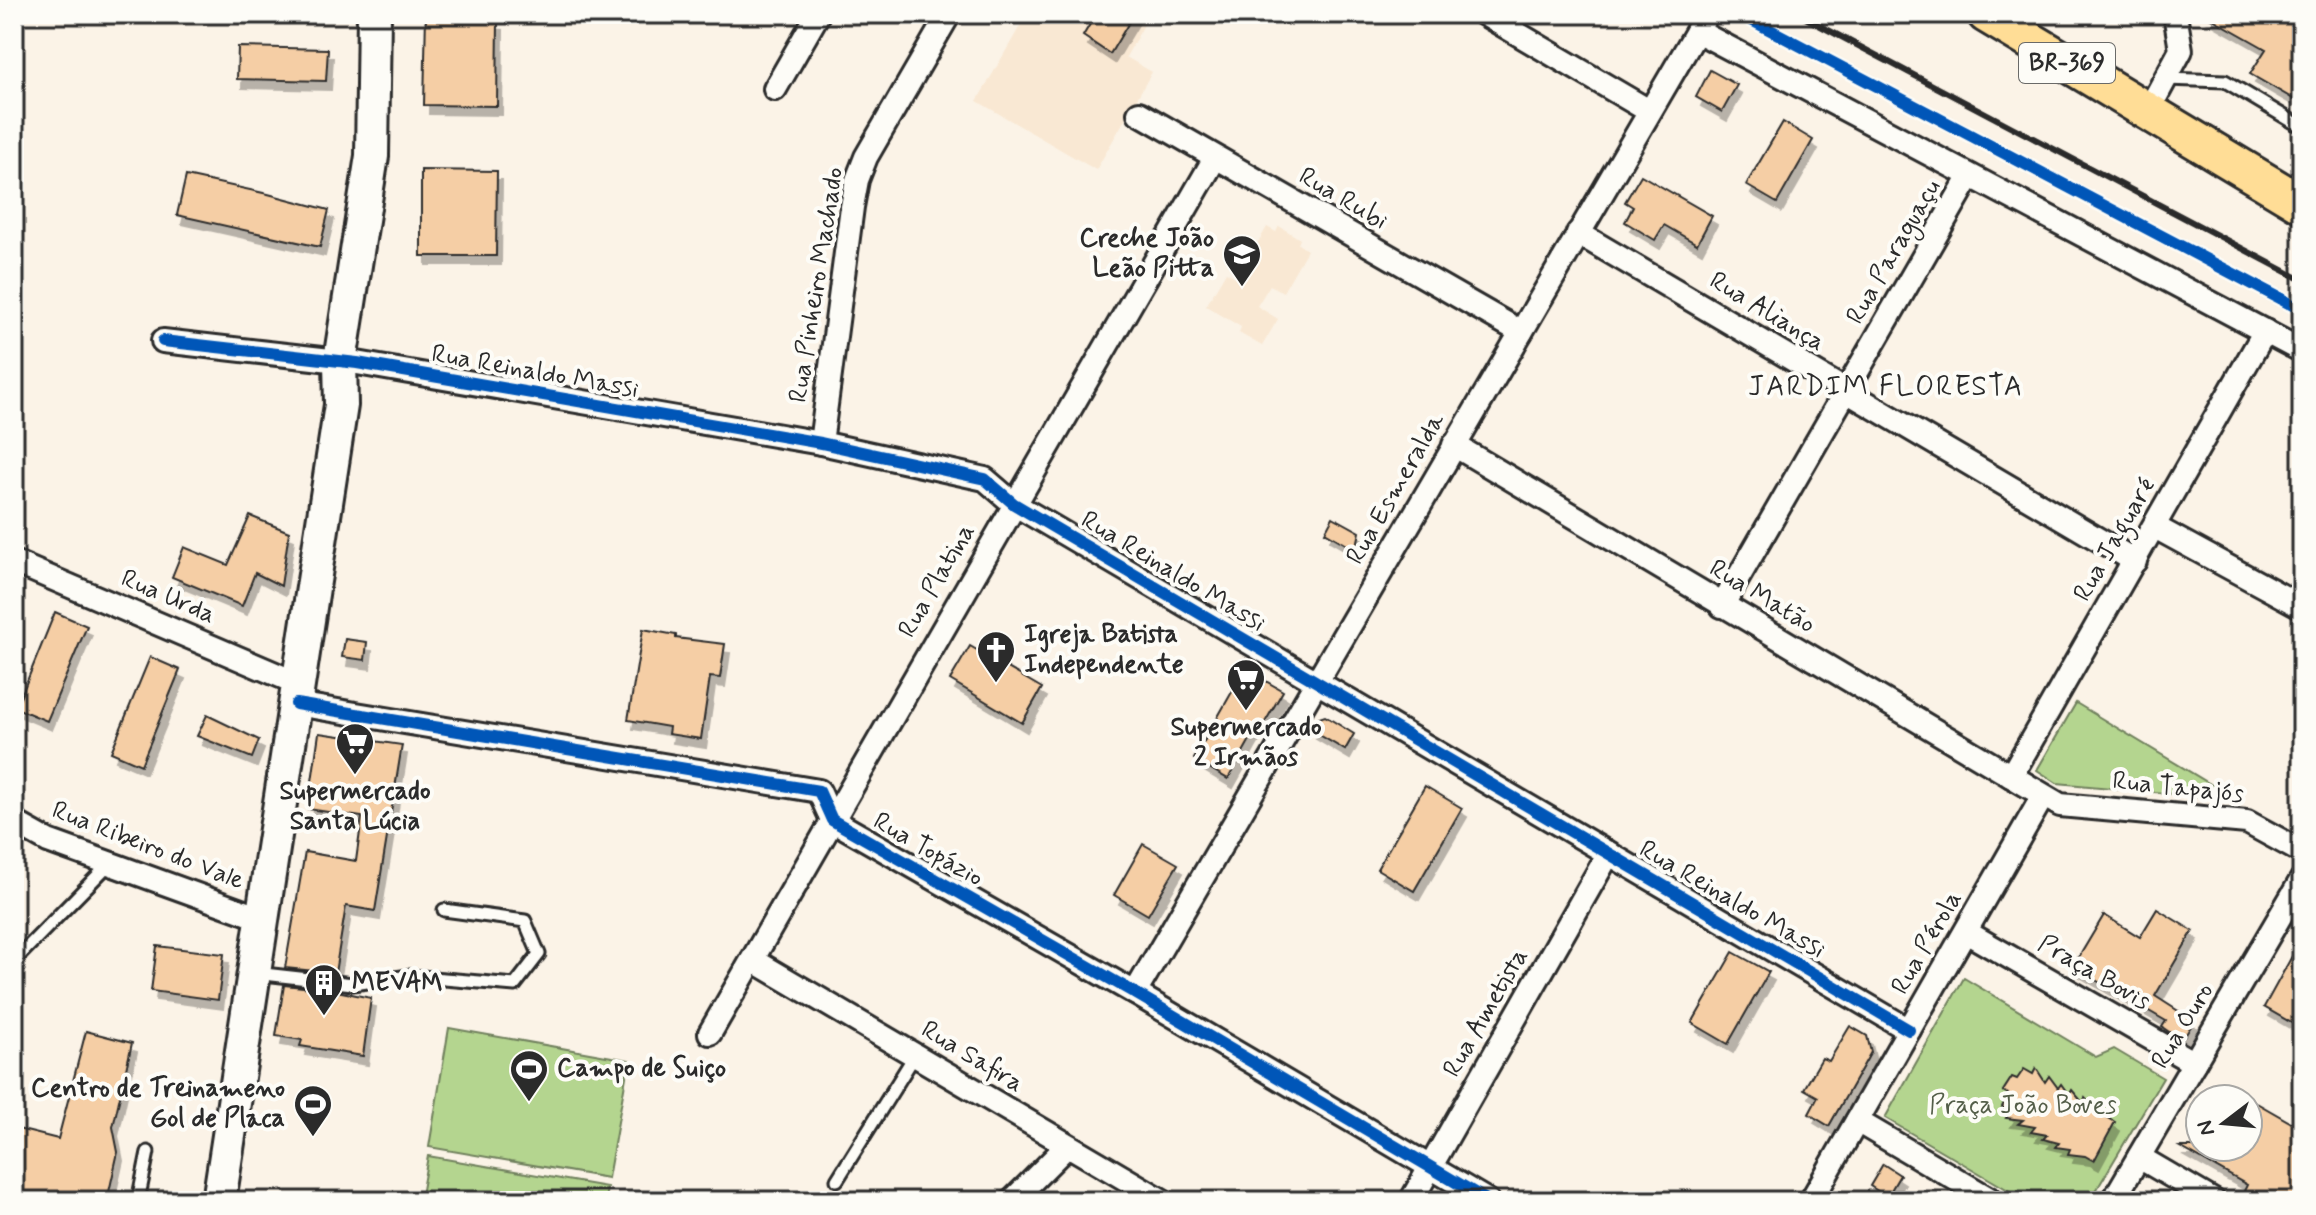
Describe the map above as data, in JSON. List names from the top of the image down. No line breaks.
{"streets":{"main road":["BR-369"],"street":["Rua Rubi","Rua Paraguaçu","Rua Pinheiro Machado","Rua Aliança","Rua Reinaldo Massi","Rua Esmeralda","Rua Jaguaré","Rua Platina","Rua Urda","Rua Matão","Rua Tapajós","Rua Ribeiro do Vale","Rua Topázio","Rua Pérola","Praça Bovis","Rua Ametista","Rua Ouro","Rua Safira"]},"crossings":[["Rua Rubi","Rua Esmeralda"],["Rua Rubi","Rua Platina"],["Rua Paraguaçu","Rua Aliança"],["Rua Paraguaçu","Rua Matão"],["Rua Pinheiro Machado","Rua Reinaldo Massi"],["Rua Aliança","Rua Esmeralda"],["Rua Aliança","Rua Jaguaré"],["Rua Reinaldo Massi","Rua Esmeralda"],["Rua Reinaldo Massi","Rua Platina"],["Rua Reinaldo Massi","Rua Pérola"],["Rua Reinaldo Massi","Rua Ametista"],["Rua Esmeralda","Rua Matão"],["Rua Esmeralda","Rua Topázio"],["Rua Jaguaré","Rua Matão"],["Rua Platina","Rua Topázio"],["Rua Platina","Rua Safira"],["Rua Urda","Rua Topázio"],["Rua Matão","Rua Tapajós"],["Rua Matão","Rua Pérola"],["Rua Tapajós","Rua Pérola"],["Rua Topázio","Rua Ametista"],["Rua Pérola","Praça Bovis"],["Praça Bovis","Rua Ouro"]],"districts":["JARDIM FLORESTA"],"parks":["Praça João Boves"],"places":{"school or university":["Creche João Leão Pitta"],"church":["Igreja Batista Independente"],"supermarket":["Supermercado 2 Irmãos","Supermercado Santa Lúcia"],"building":["MEVAM"],"sports":["Campo de Suiço","Centro de Treinameno Gol de Placa"]},"north":"left"}
